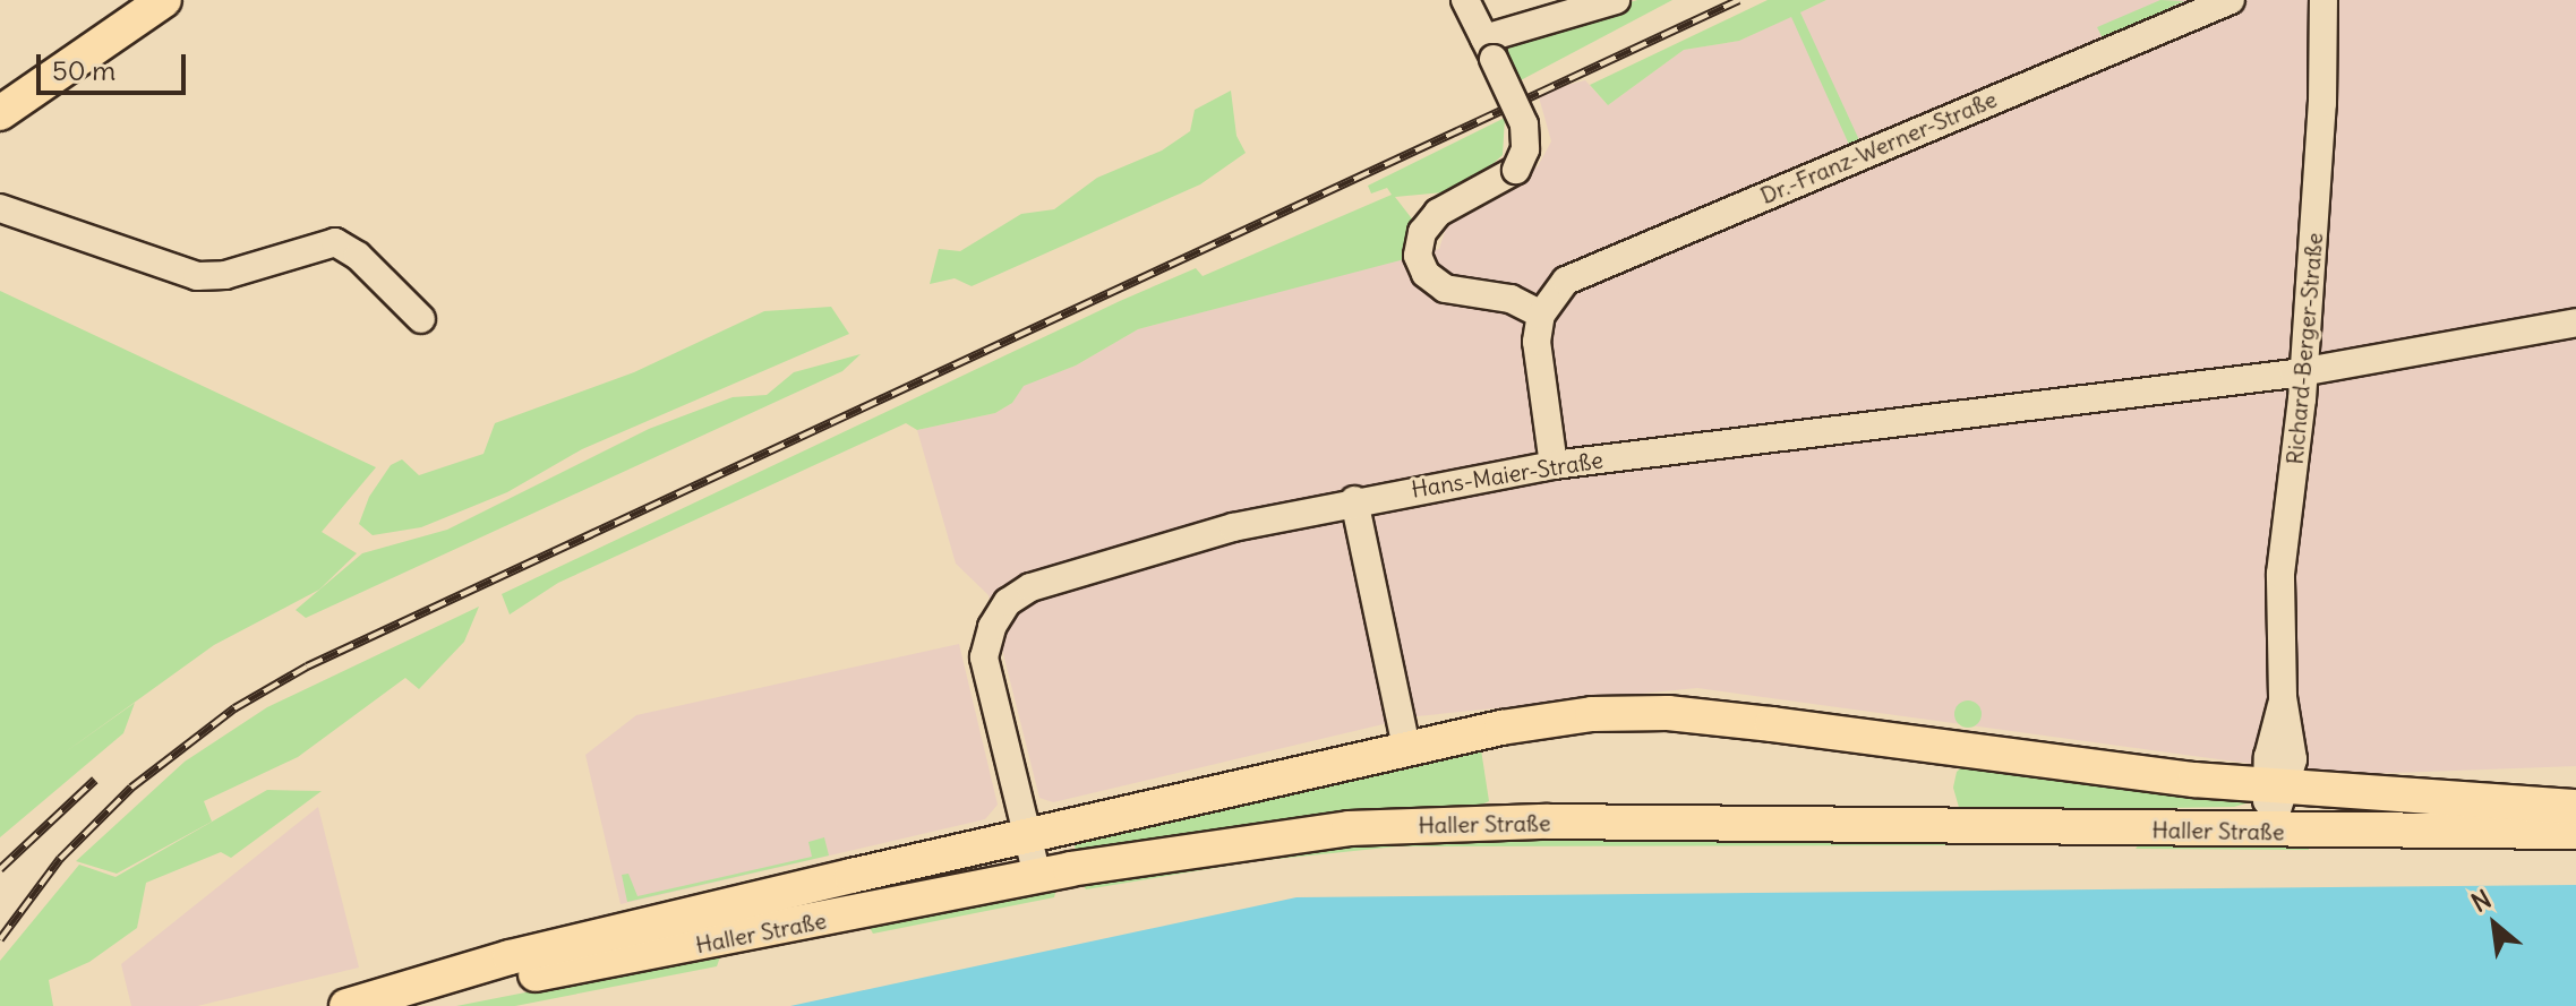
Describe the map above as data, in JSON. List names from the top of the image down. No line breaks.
{"streets":{"main road":["Haller Straße"],"street":["Dr.-Franz-Werner-Straße","Richard-Berger-Straße","Hans-Maier-Straße"]},"crossings":[["Richard-Berger-Straße","Hans-Maier-Straße"],["Richard-Berger-Straße","Haller Straße"],["Hans-Maier-Straße","Haller Straße"]],"scale_bar":"50 m","north":"top left"}
